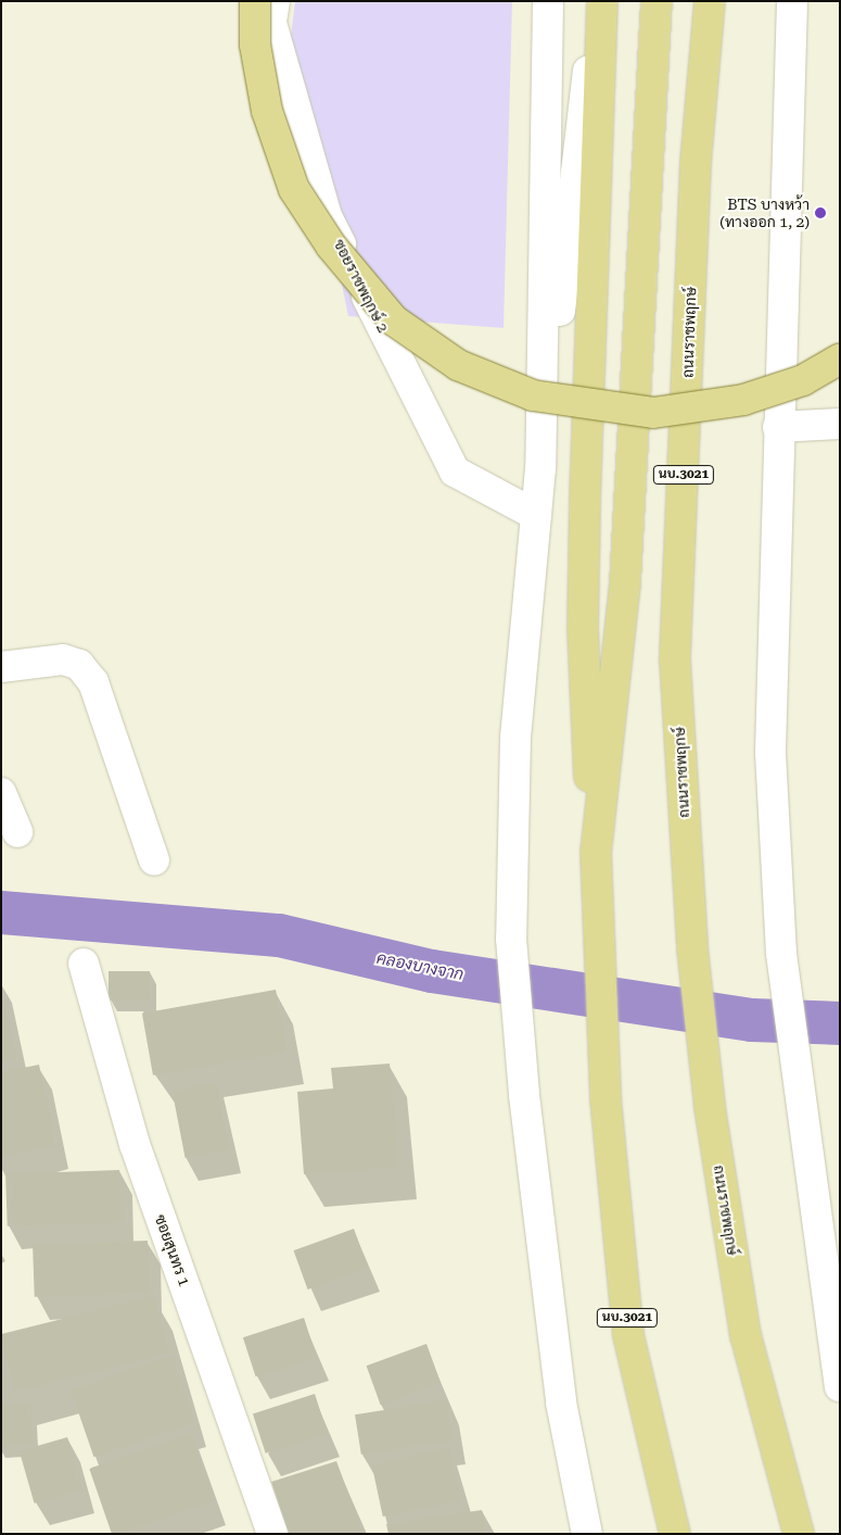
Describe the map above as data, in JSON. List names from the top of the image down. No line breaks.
{"streets":{"main road":["ซอยราชพฤกษ์ 2","ถนนราชพฤกษ์","นบ.3021","ซอยสุนทร 1"]},"water":["คลองบางจาก"],"places":["BTS บางหว้า (ทางออก 1, 2)"]}
